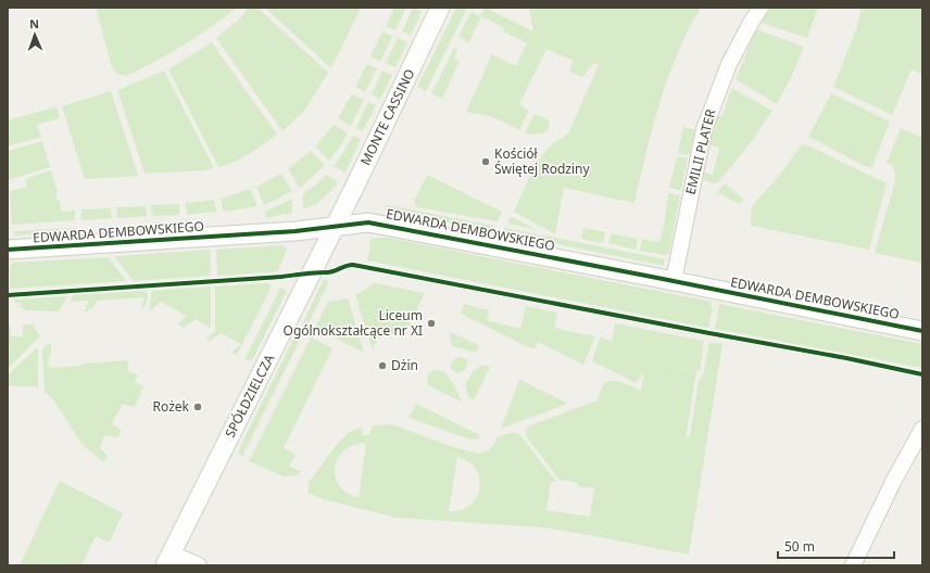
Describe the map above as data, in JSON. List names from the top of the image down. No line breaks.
{"streets":{"street":["MONTE CASSINO","EMILII PLATER","EDWARDA DEMBOWSKIEGO","SPÓŁDZIELCZA"]},"crossings":[["MONTE CASSINO","EDWARDA DEMBOWSKIEGO"],["MONTE CASSINO","SPÓŁDZIELCZA"],["EMILII PLATER","EDWARDA DEMBOWSKIEGO"],["EDWARDA DEMBOWSKIEGO","SPÓŁDZIELCZA"]],"places":["Kościół Świętej Rodziny","Liceum Ogólnokształcące nr XI","Dżin","Rożek"],"scale_bar":"50 m","north":"top"}
